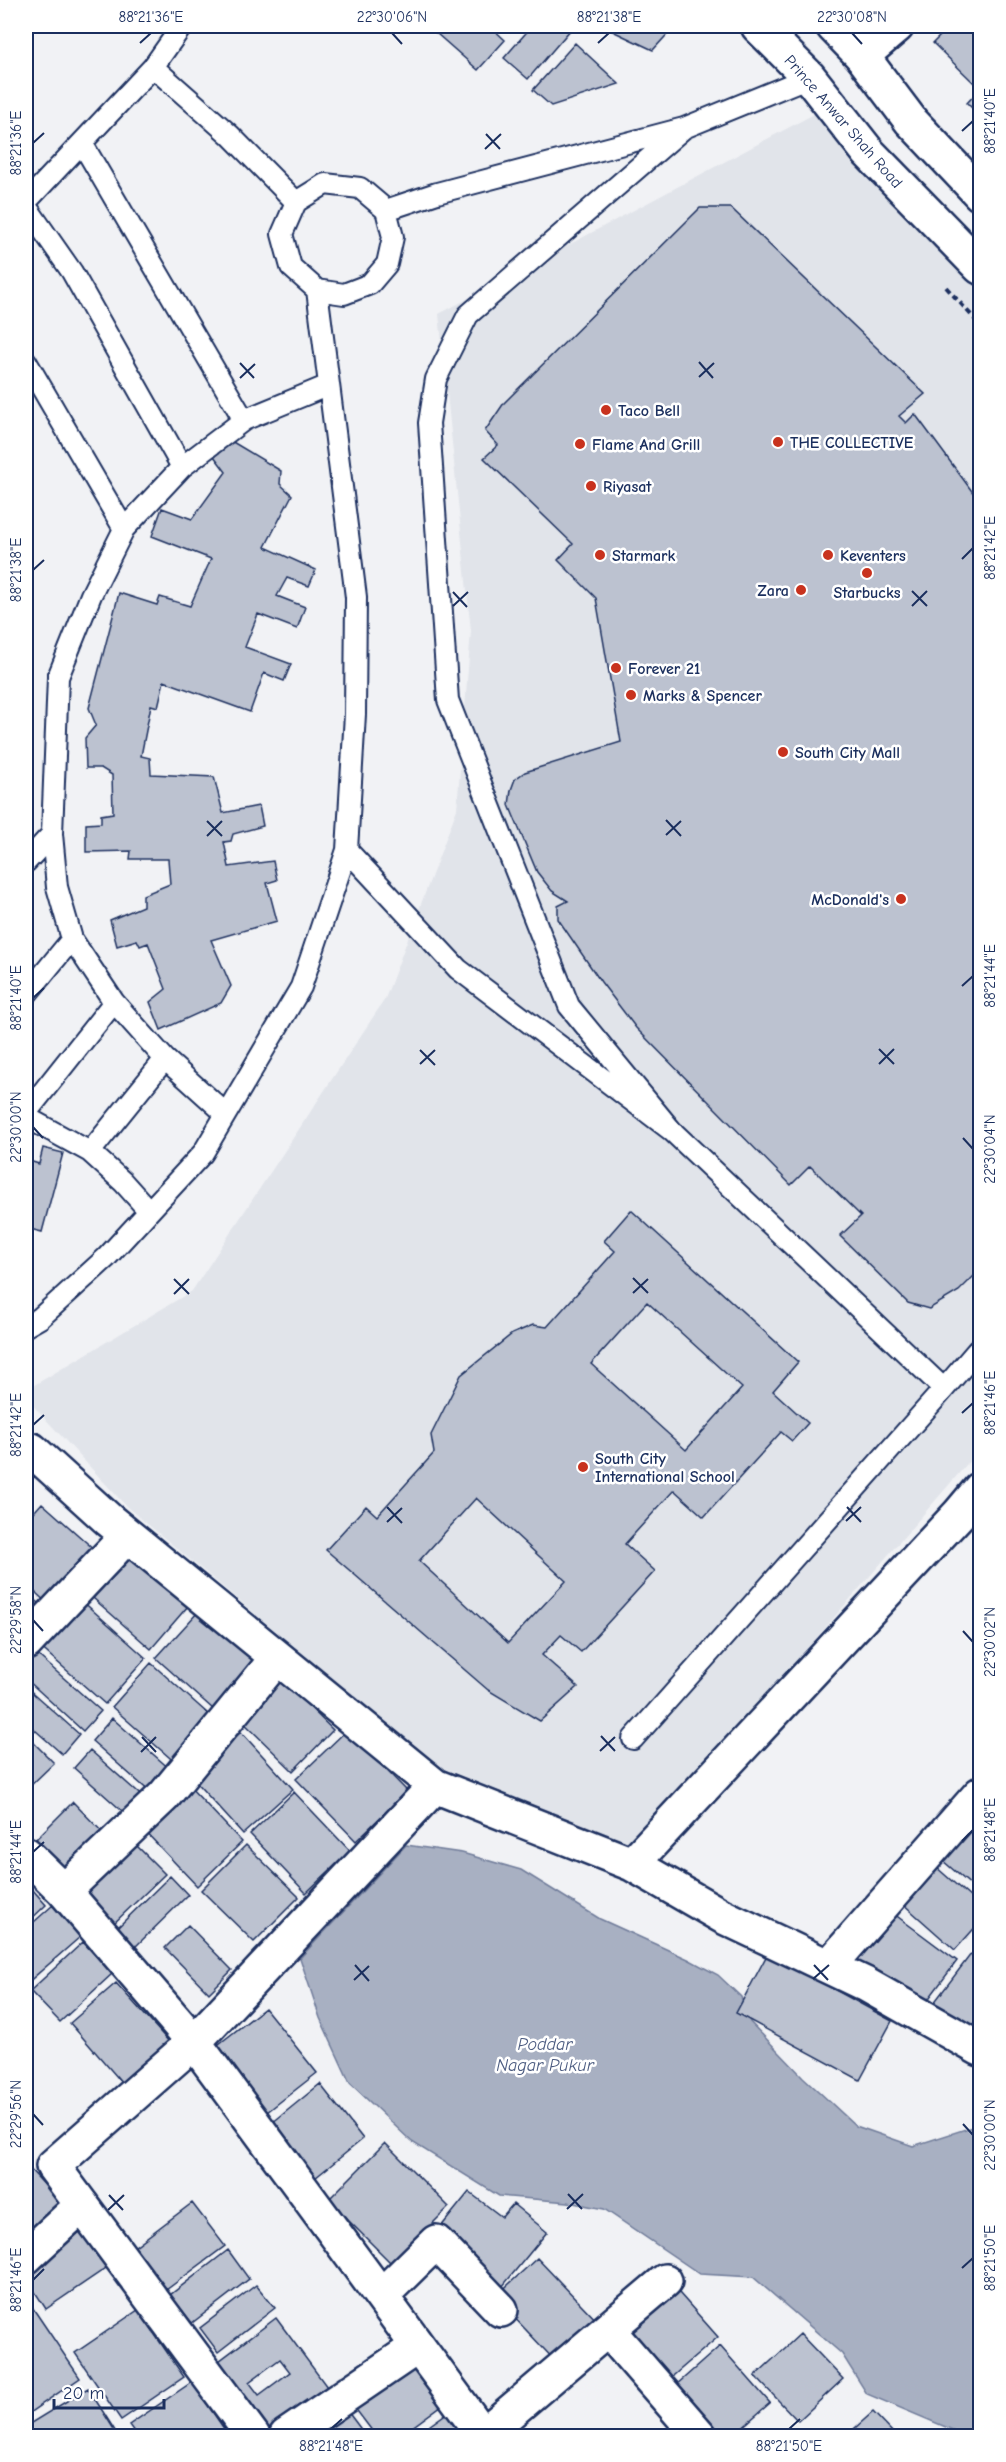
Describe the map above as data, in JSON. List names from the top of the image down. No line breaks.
{"streets":{"street":["Prince Anwar Shah Road"]},"water":["Poddar Nagar Pukur"],"places":["Taco Bell","THE COLLECTIVE","Flame And Grill","Riyasat","Starmark","Keventers","Starbucks","Zara","Forever 21","Marks & Spencer","South City Mall","McDonald's","South City International School"],"scale_bar":"20 m","coordinates":["88°21'36\"E","22°30'06\"N","88°21'38\"E","22°30'08\"N","88°21'40\"E","88°21'42\"E","88°21'44\"E","22°30'00\"N","22°30'04\"N","88°21'46\"E","22°29'58\"N","22°30'02\"N","88°21'48\"E","22°29'56\"N","88°21'50\"E"]}
